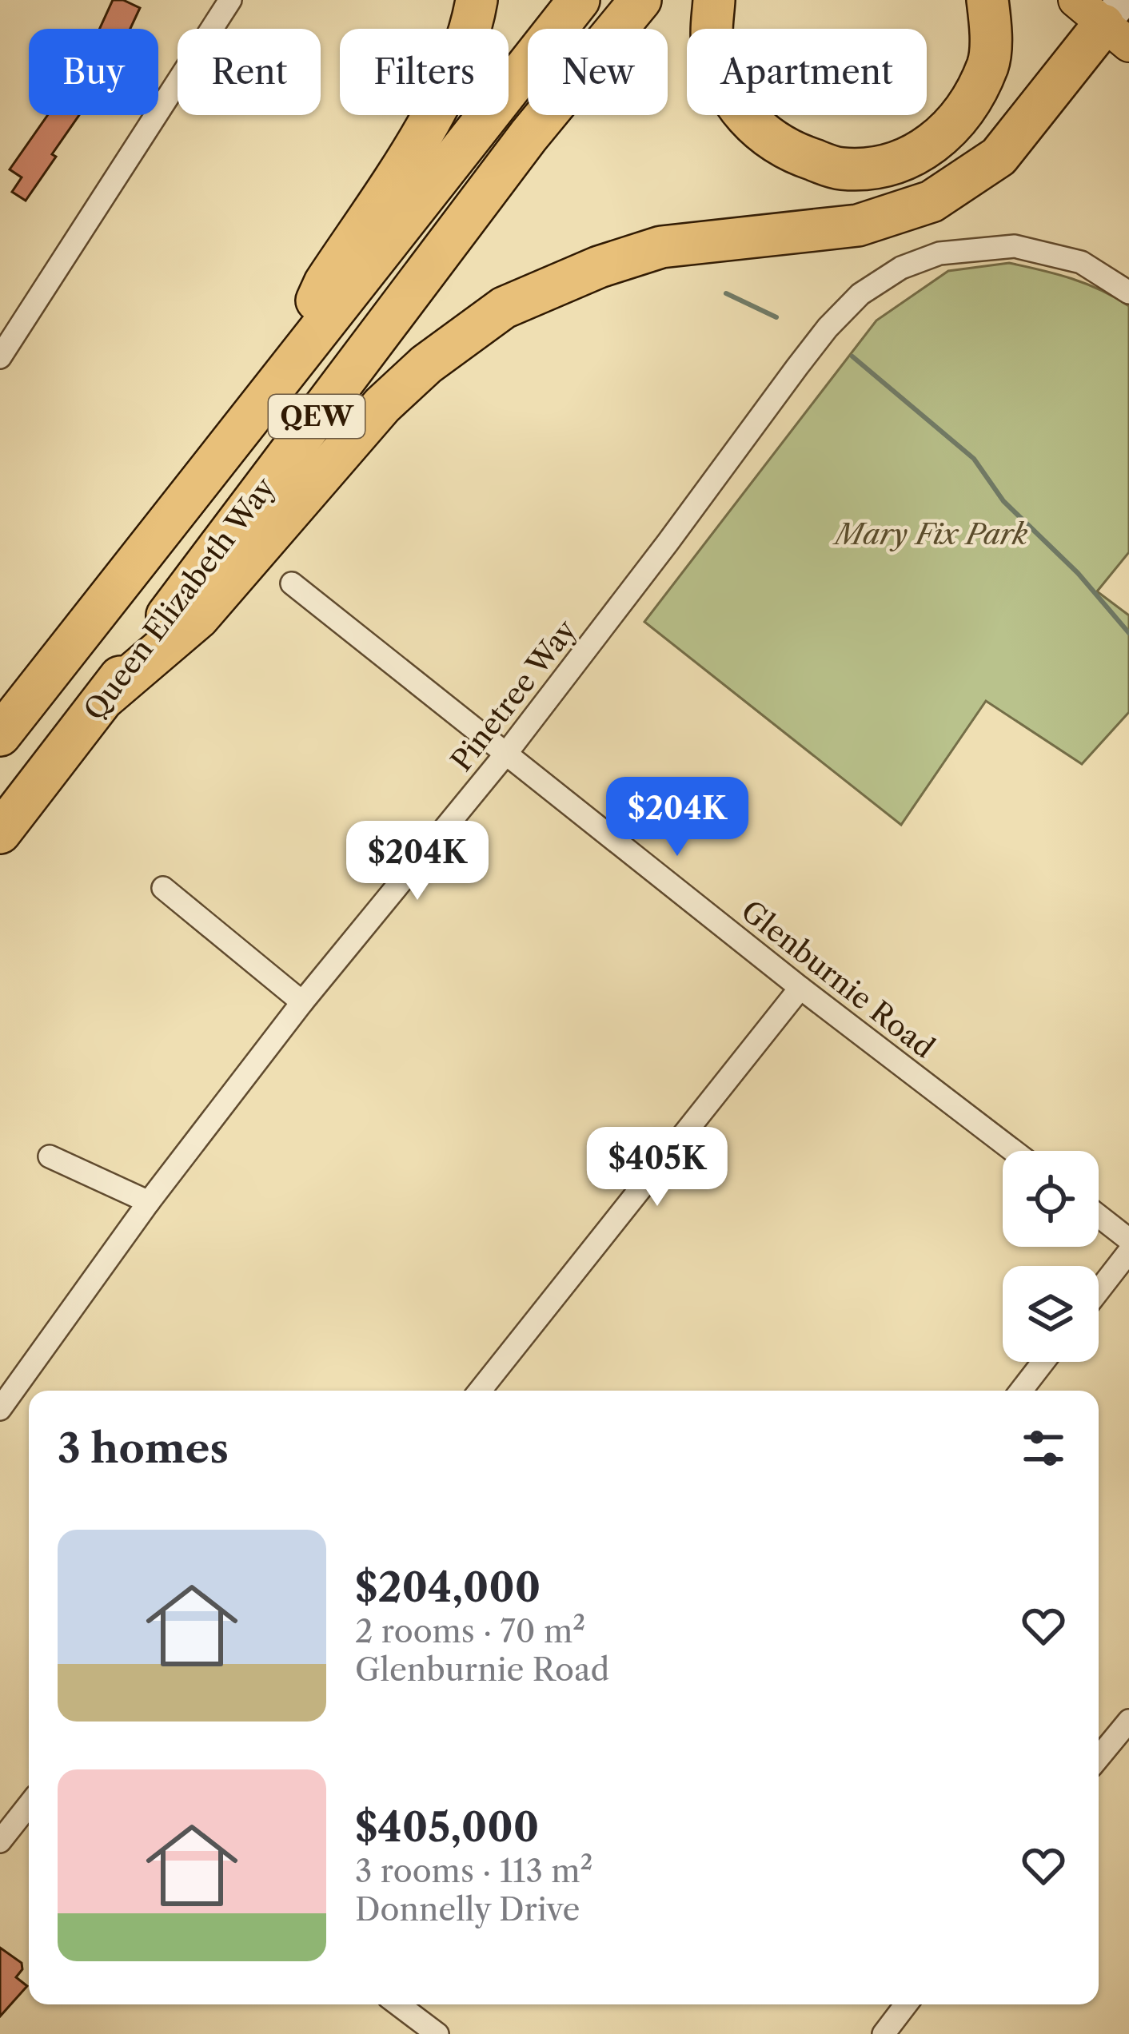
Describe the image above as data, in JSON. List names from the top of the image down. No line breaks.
{"streets":{"highway":["QEW","Queen Elizabeth Way"],"street":["Pinetree Way","Glenburnie Road"]},"crossings":[["Pinetree Way","Glenburnie Road"]],"parks":["Mary Fix Park"],"page":{"chip":["Buy","Rent","Filters","New","Apartment"],"price":["$204K","$204K","$405K"],"heading":"3 homes","list":[{"name":"$204,000","note":"2 rooms · 70 m² · Glenburnie Road"},{"name":"$405,000","note":"3 rooms · 113 m² · Donnelly Drive"}]}}
